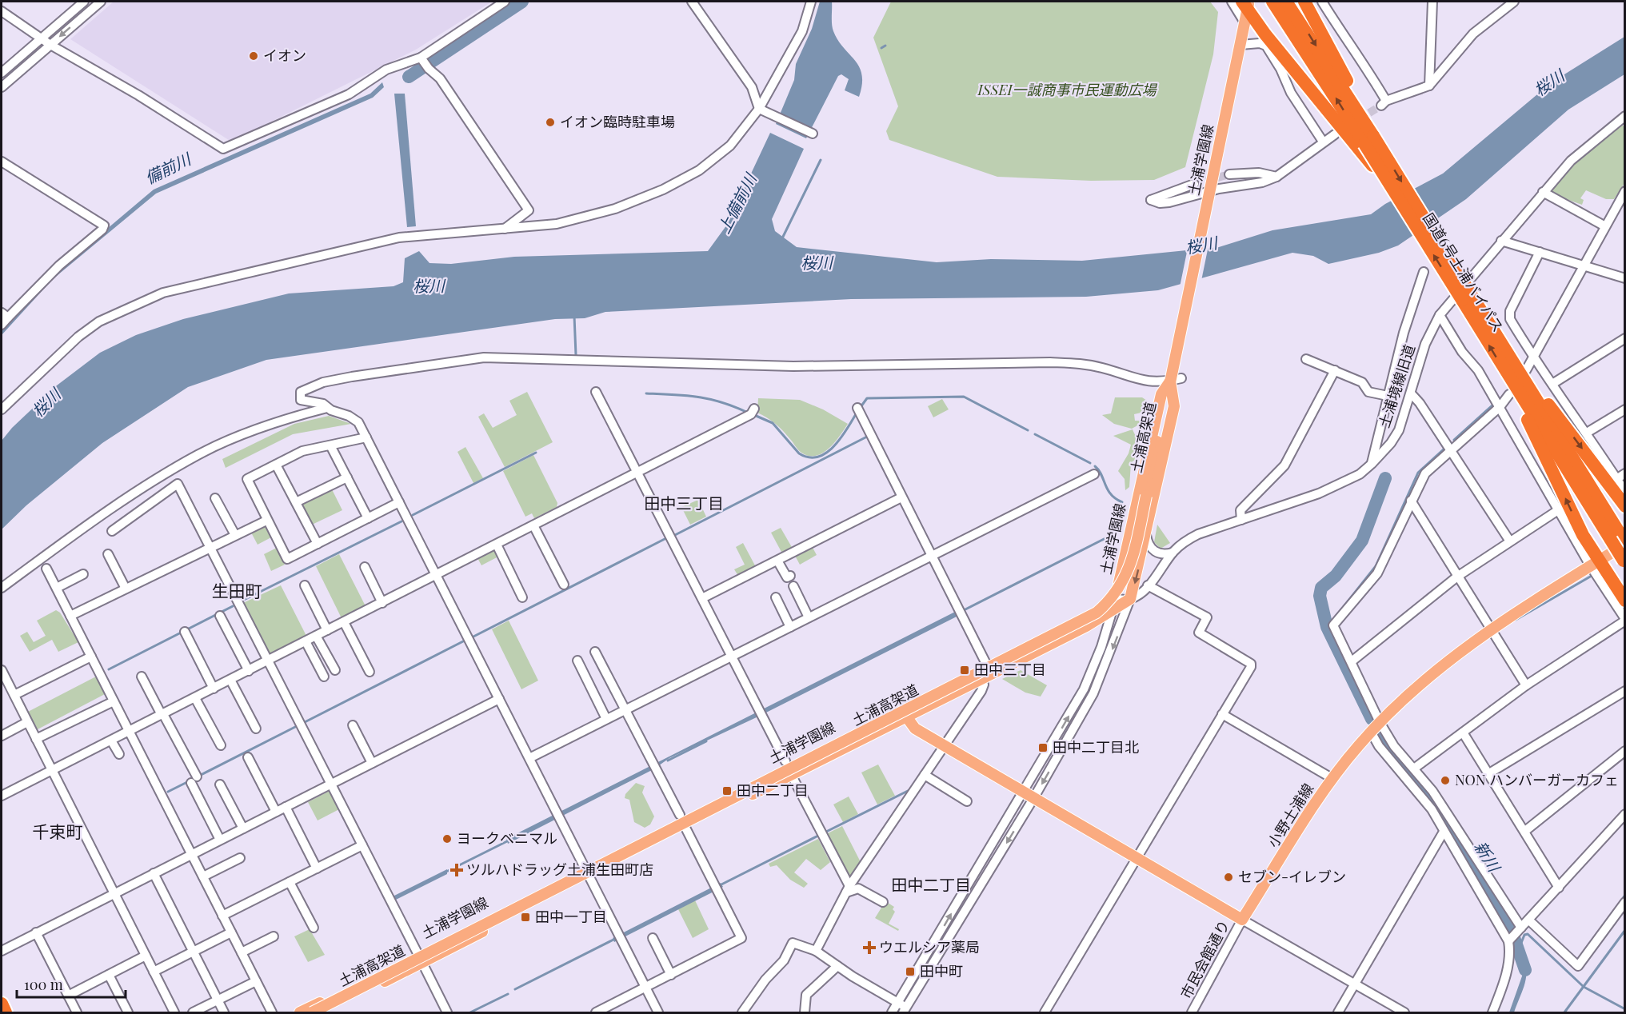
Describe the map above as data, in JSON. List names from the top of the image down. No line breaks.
{"streets":{"highway":["国道6号土浦バイパス"],"main road":["土浦学園線","土浦高架道","小野土浦線"],"street":["土浦境線旧道","市民会館通り"]},"crossings":[["土浦学園線","土浦境線旧道"],["土浦学園線","土浦高架道"],["国道6号土浦バイパス","小野土浦線"],["小野土浦線","市民会館通り"]],"districts":["田中三丁目","生田町","千束町","田中二丁目"],"water":["桜川","備前川","上備前川","新川"],"parks":["ISSEI一誠商事市民運動広場"],"places":{"other":["イオン","イオン臨時駐車場","NON ハンバーガーカフェ","ヨークベニマル","セブン-イレブン"],"transit":["田中三丁目","田中二丁目北","田中二丁目","田中一丁目","田中町"],"health":["ツルハドラッグ土浦生田町店","ウエルシア薬局"]},"scale_bar":"100 m"}
